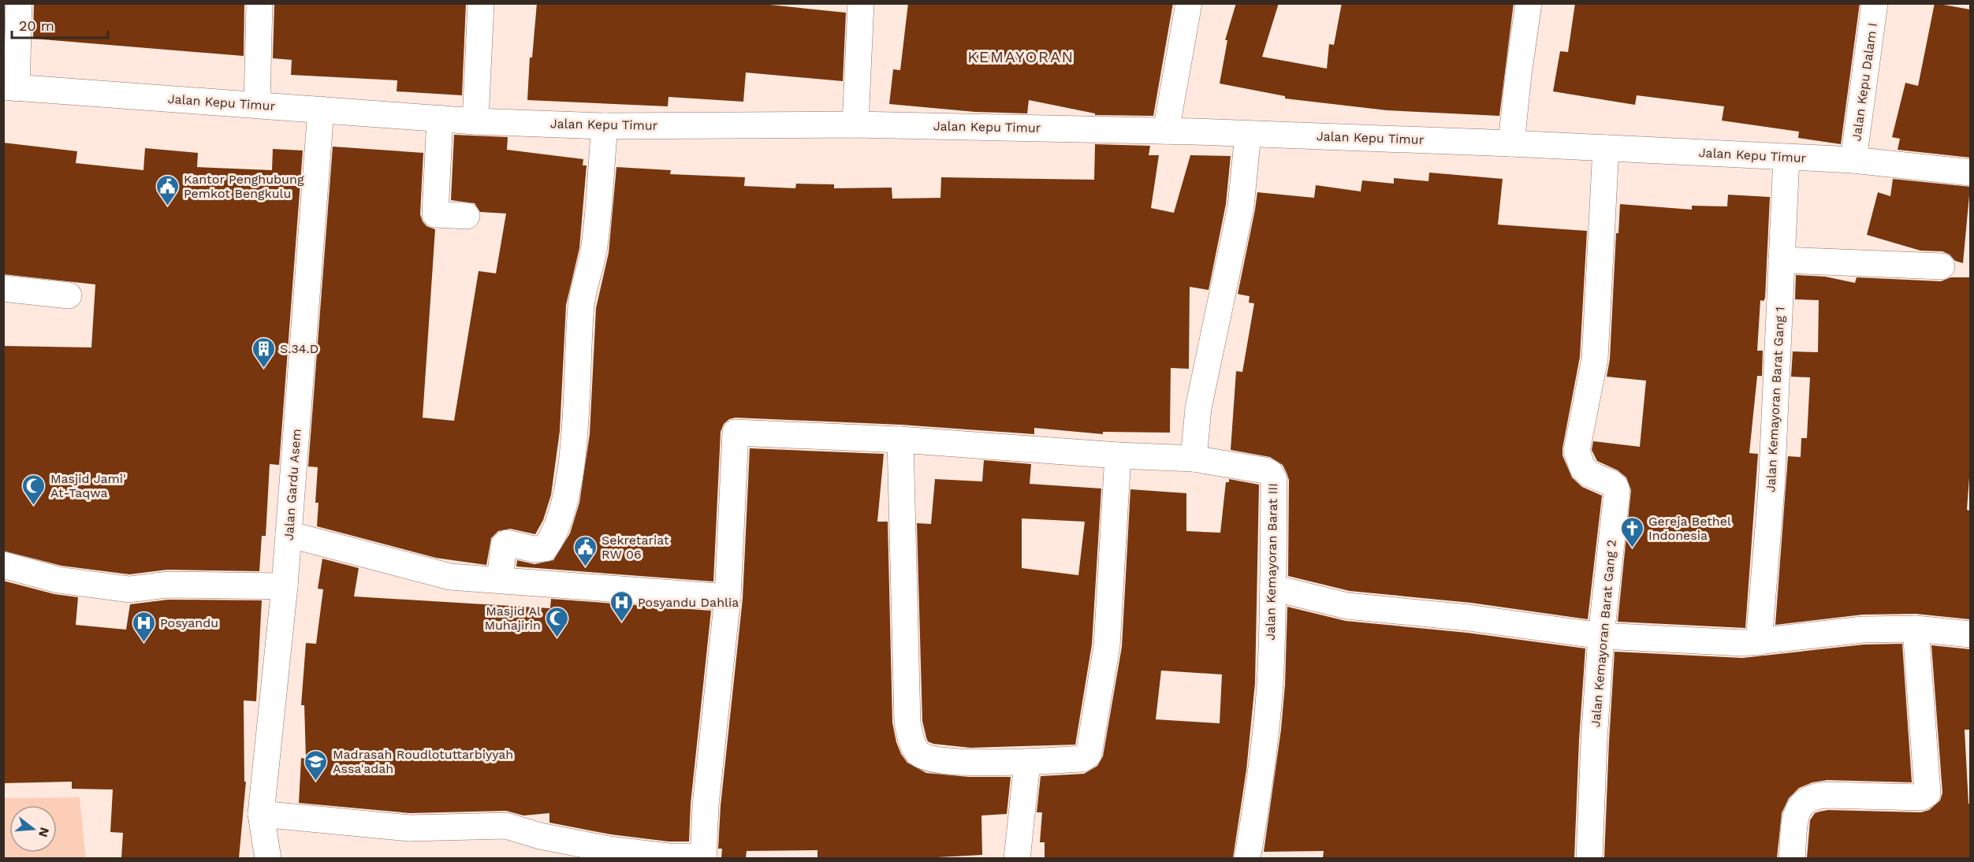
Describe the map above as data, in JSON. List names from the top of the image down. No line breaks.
{"streets":{"street":["Jalan Kepu Dalam I","Jalan Kepu Timur","Jalan Kemayoran Barat Gang 1","Jalan Gardu Asem","Jalan Kemayoran Barat III","Jalan Kemayoran Barat Gang 2"]},"crossings":[["Jalan Kepu Dalam I","Jalan Kepu Timur"],["Jalan Kepu Timur","Jalan Kemayoran Barat Gang 1"],["Jalan Kepu Timur","Jalan Gardu Asem"],["Jalan Kepu Timur","Jalan Kemayoran Barat Gang 2"]],"districts":["KEMAYORAN"],"places":{"public building":["Kantor Penghubung Pemkot Bengkulu","Sekretariat RW 06"],"building":["S.34.D"],"mosque":["Masjid Jami' At-Taqwa","Masjid Al Muhajirin"],"church":["Gereja Bethel Indonesia"],"hospital":["Posyandu Dahlia","Posyandu"],"school or university":["Madrasah Roudlotuttarbiyyah Assa'adah"]},"scale_bar":"20 m","north":"right"}
